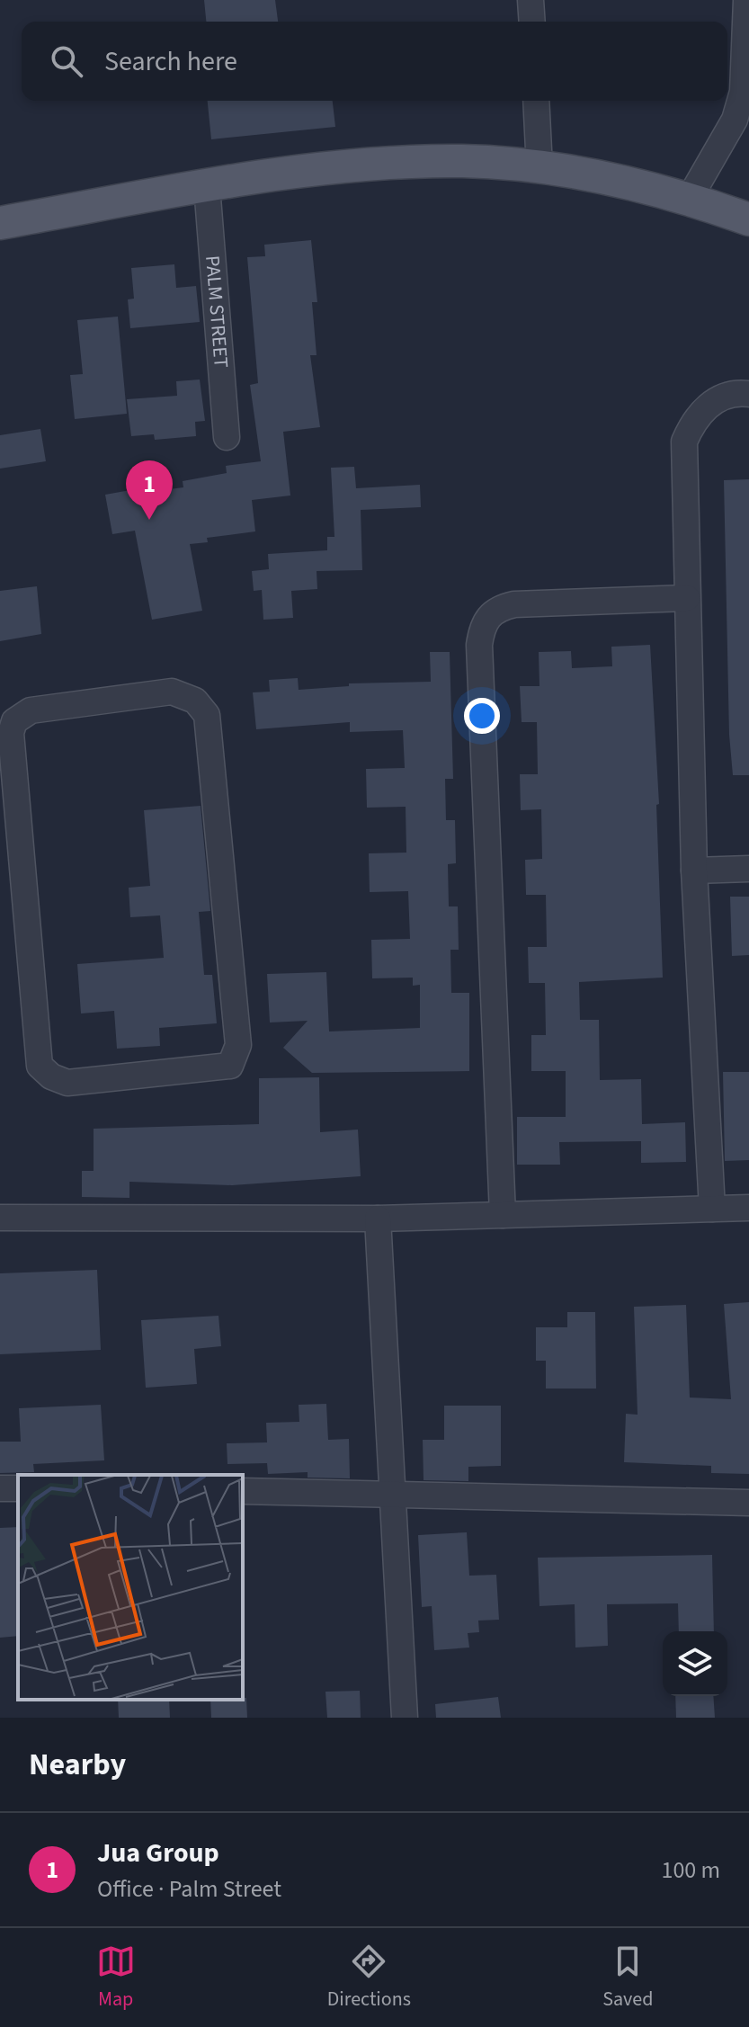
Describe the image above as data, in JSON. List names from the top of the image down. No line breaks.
{"streets":{"street":["PALM STREET"]},"page":{"search":"Search here","pins":"1","heading":"Nearby","list":[{"mark":"1","name":"Jua Group","note":"Office · Palm Street","value":"100 m"}],"nav":["Map","Directions","Saved"]}}
